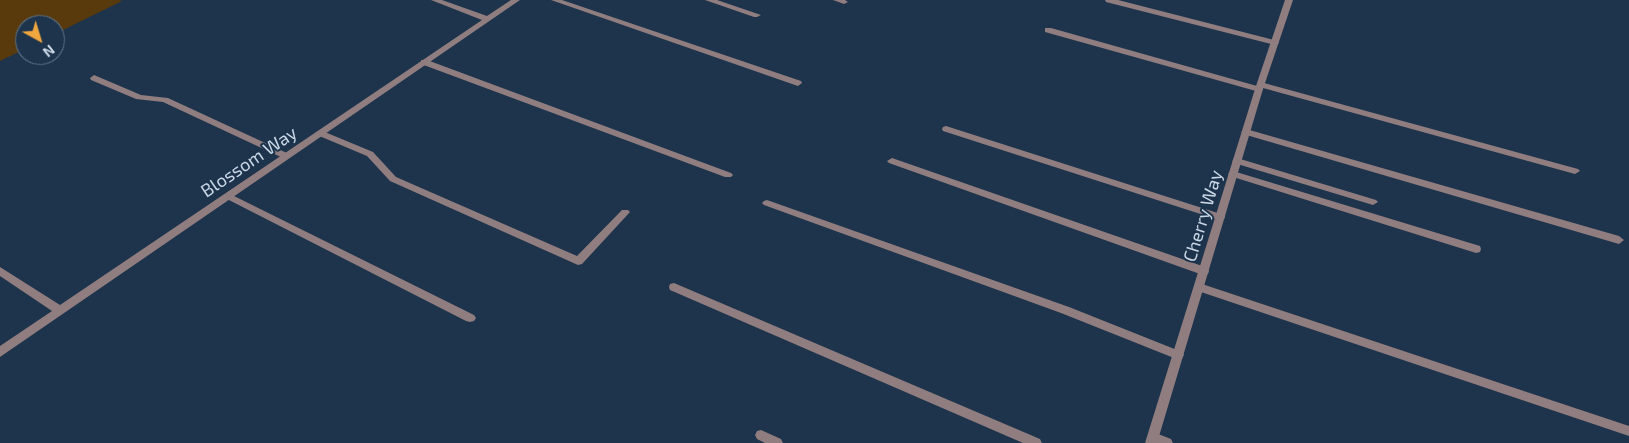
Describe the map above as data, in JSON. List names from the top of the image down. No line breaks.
{"streets":{"street":["Blossom Way","Cherry Way"]},"north":"bottom right"}
